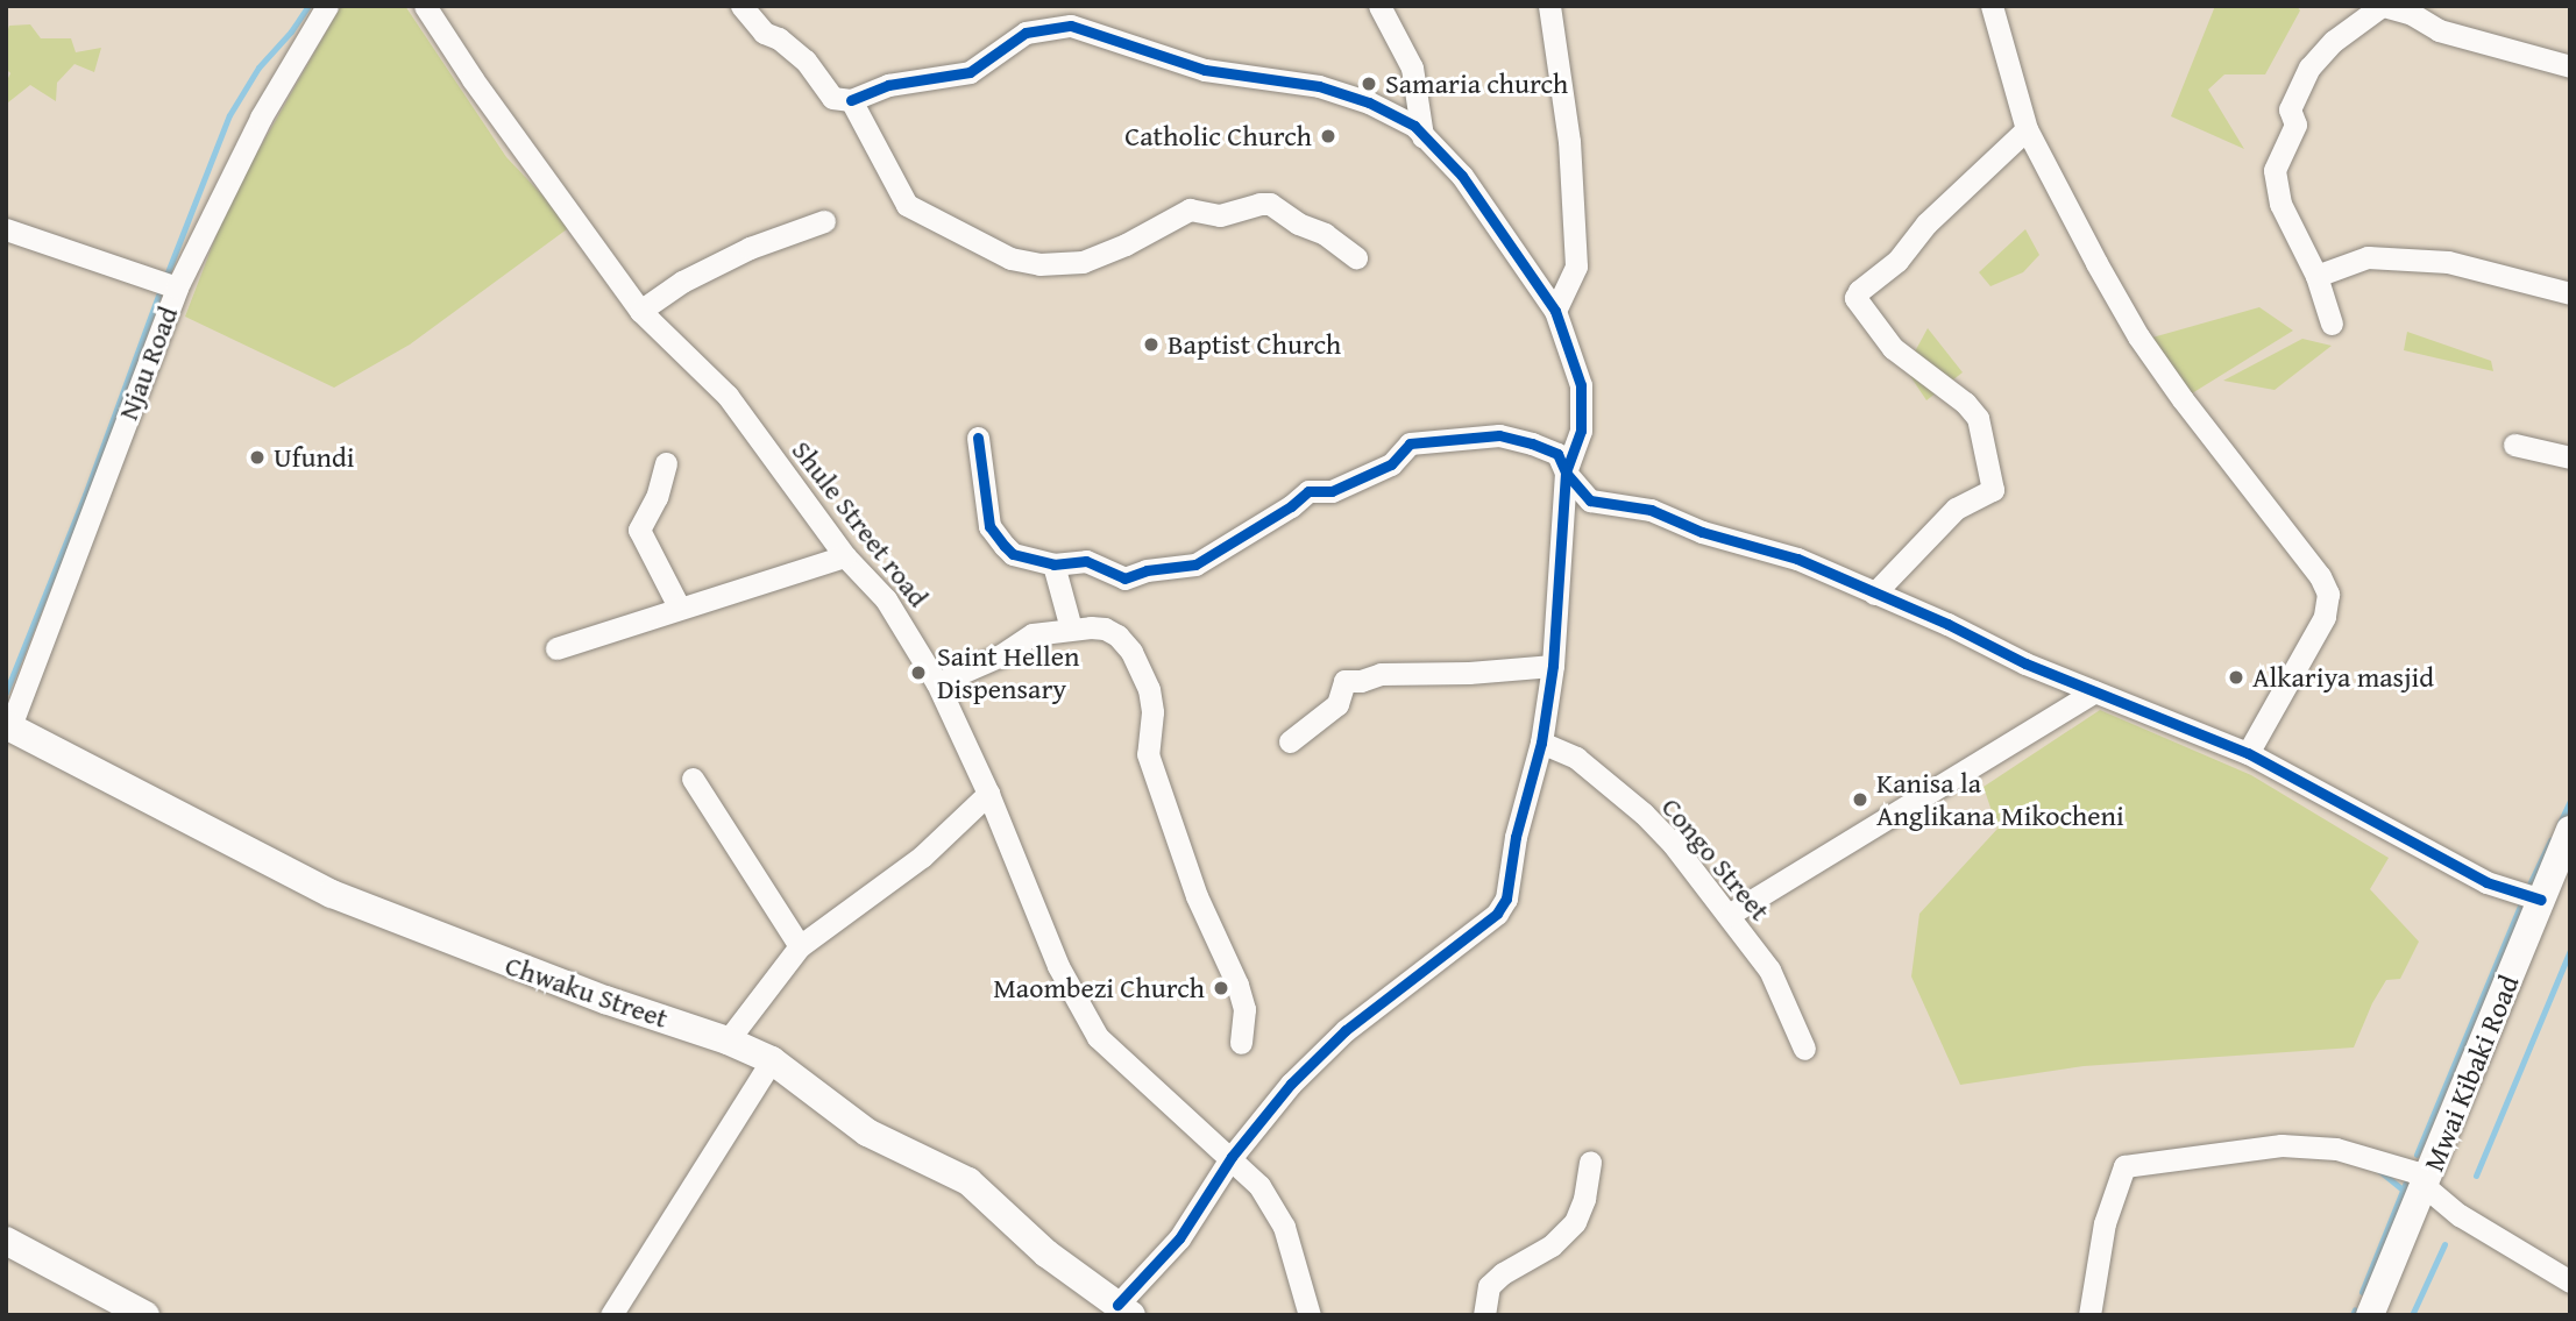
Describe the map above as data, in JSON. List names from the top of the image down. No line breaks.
{"streets":{"main road":["Chwaku Street","Mwai Kibaki Road"],"street":["Njau Road","Shule Street road","Congo Street"]},"crossings":[["Njau Road","Chwaku Street"]],"places":["Samaria church","Catholic Church","Baptist Church","Ufundi","Saint Hellen Dispensary","Alkariya masjid","Kanisa la Anglikana Mikocheni","Maombezi Church"]}
